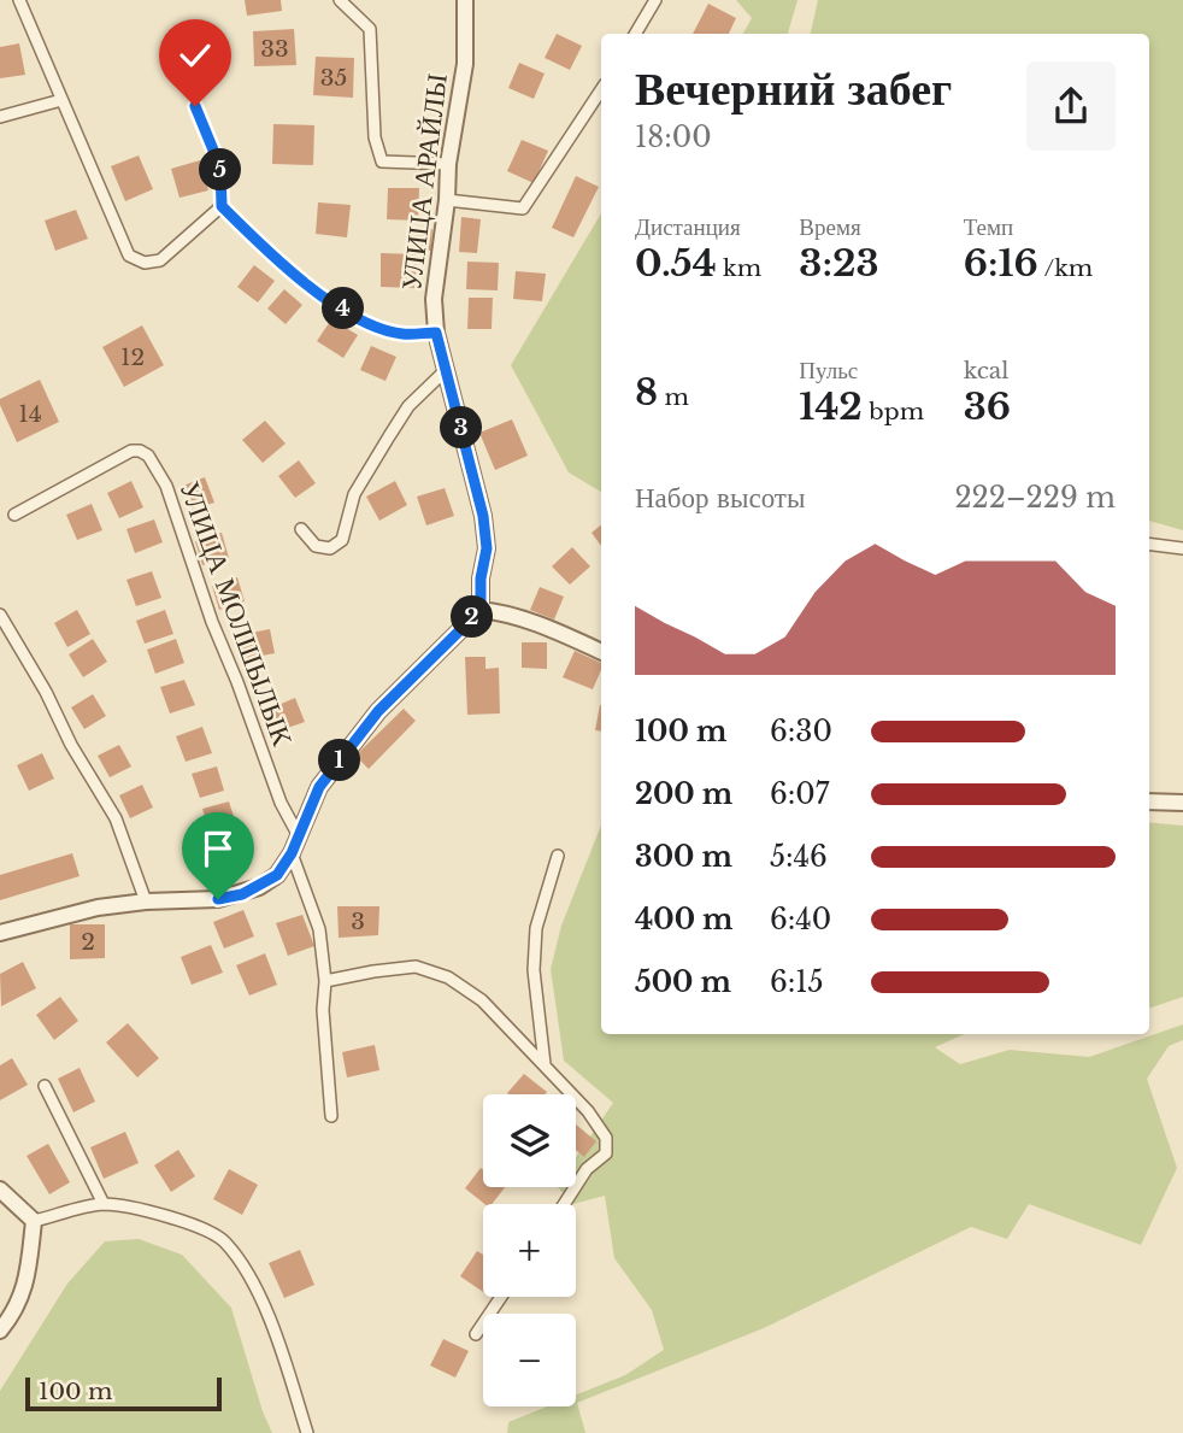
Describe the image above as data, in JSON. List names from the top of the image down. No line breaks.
{"streets":{"street":["УЛИЦА АРАЙЛЫ","УЛИЦА МОЛШЫЛЫК"]},"house_numbers":["33","35","12","14","3","2"],"scale_bar":"100 m","page":{"heading":["Вечерний забег","18:00"],"pins":["5","4","3","2","1"],"stats":[["Дистанция","0.54 km"],["Время","3:23"],["Темп","6:16 /km"],["8 m"],["Пульс","142 bpm"],["kcal","36"]],"chart":["Набор высоты","222–229 m"],"list":[{"name":"100 m","note":"6:30"},{"name":"200 m","note":"6:07"},{"name":"300 m","note":"5:46"},{"name":"400 m","note":"6:40"},{"name":"500 m","note":"6:15"}],"map_buttons":["+","−"],"scale":"100 m"}}
